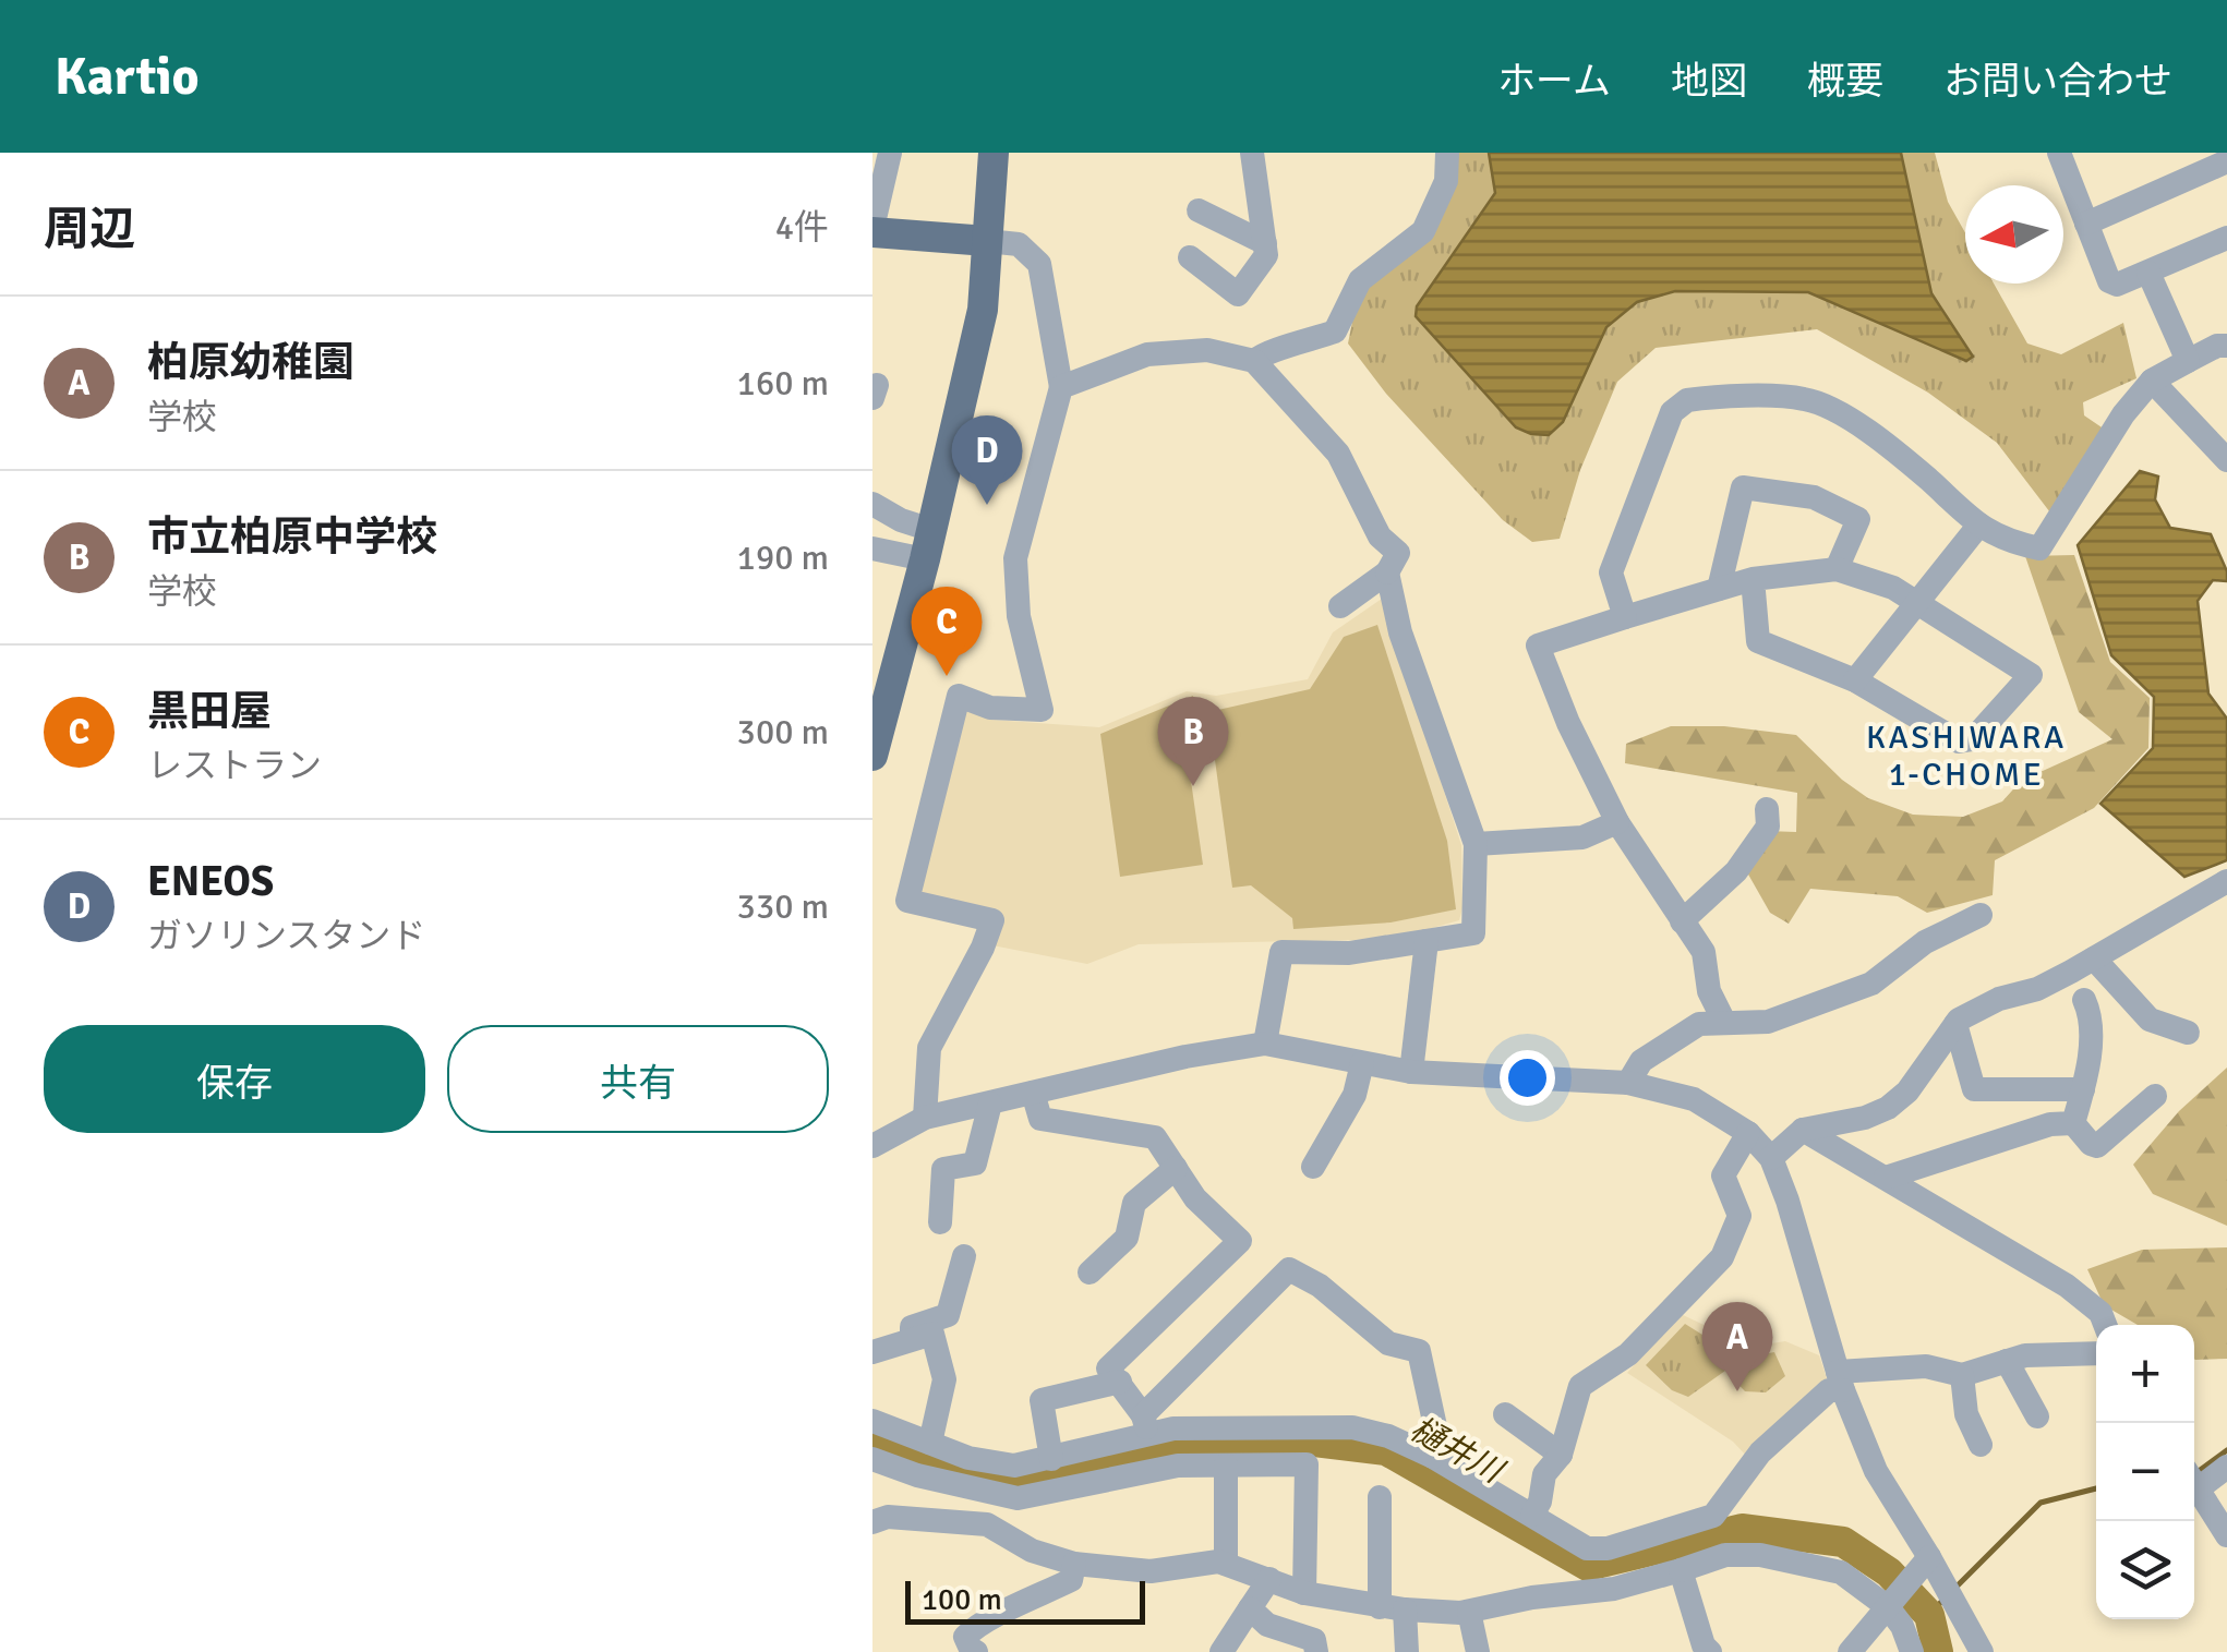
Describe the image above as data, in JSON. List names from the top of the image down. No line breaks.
{"districts":["KASHIWARA 1-CHOME"],"water":["樋井川"],"scale_bar":"100 m","north":"left","page":{"header":"Kartio","nav":["ホーム","地図","概要","お問い合わせ"],"heading":["周辺","4件"],"list":[{"mark":"A","name":"柏原幼稚園","note":"学校","value":"160 m"},{"mark":"B","name":"市立柏原中学校","note":"学校","value":"190 m"},{"mark":"C","name":"黒田屋","note":"レストラン","value":"300 m"},{"mark":"D","name":"ENEOS","note":"ガソリンスタンド","value":"330 m"}],"pins":["D","C","B","A"],"buttons":["保存","共有"],"map_buttons":["+","−"],"scale":"100 m"}}
